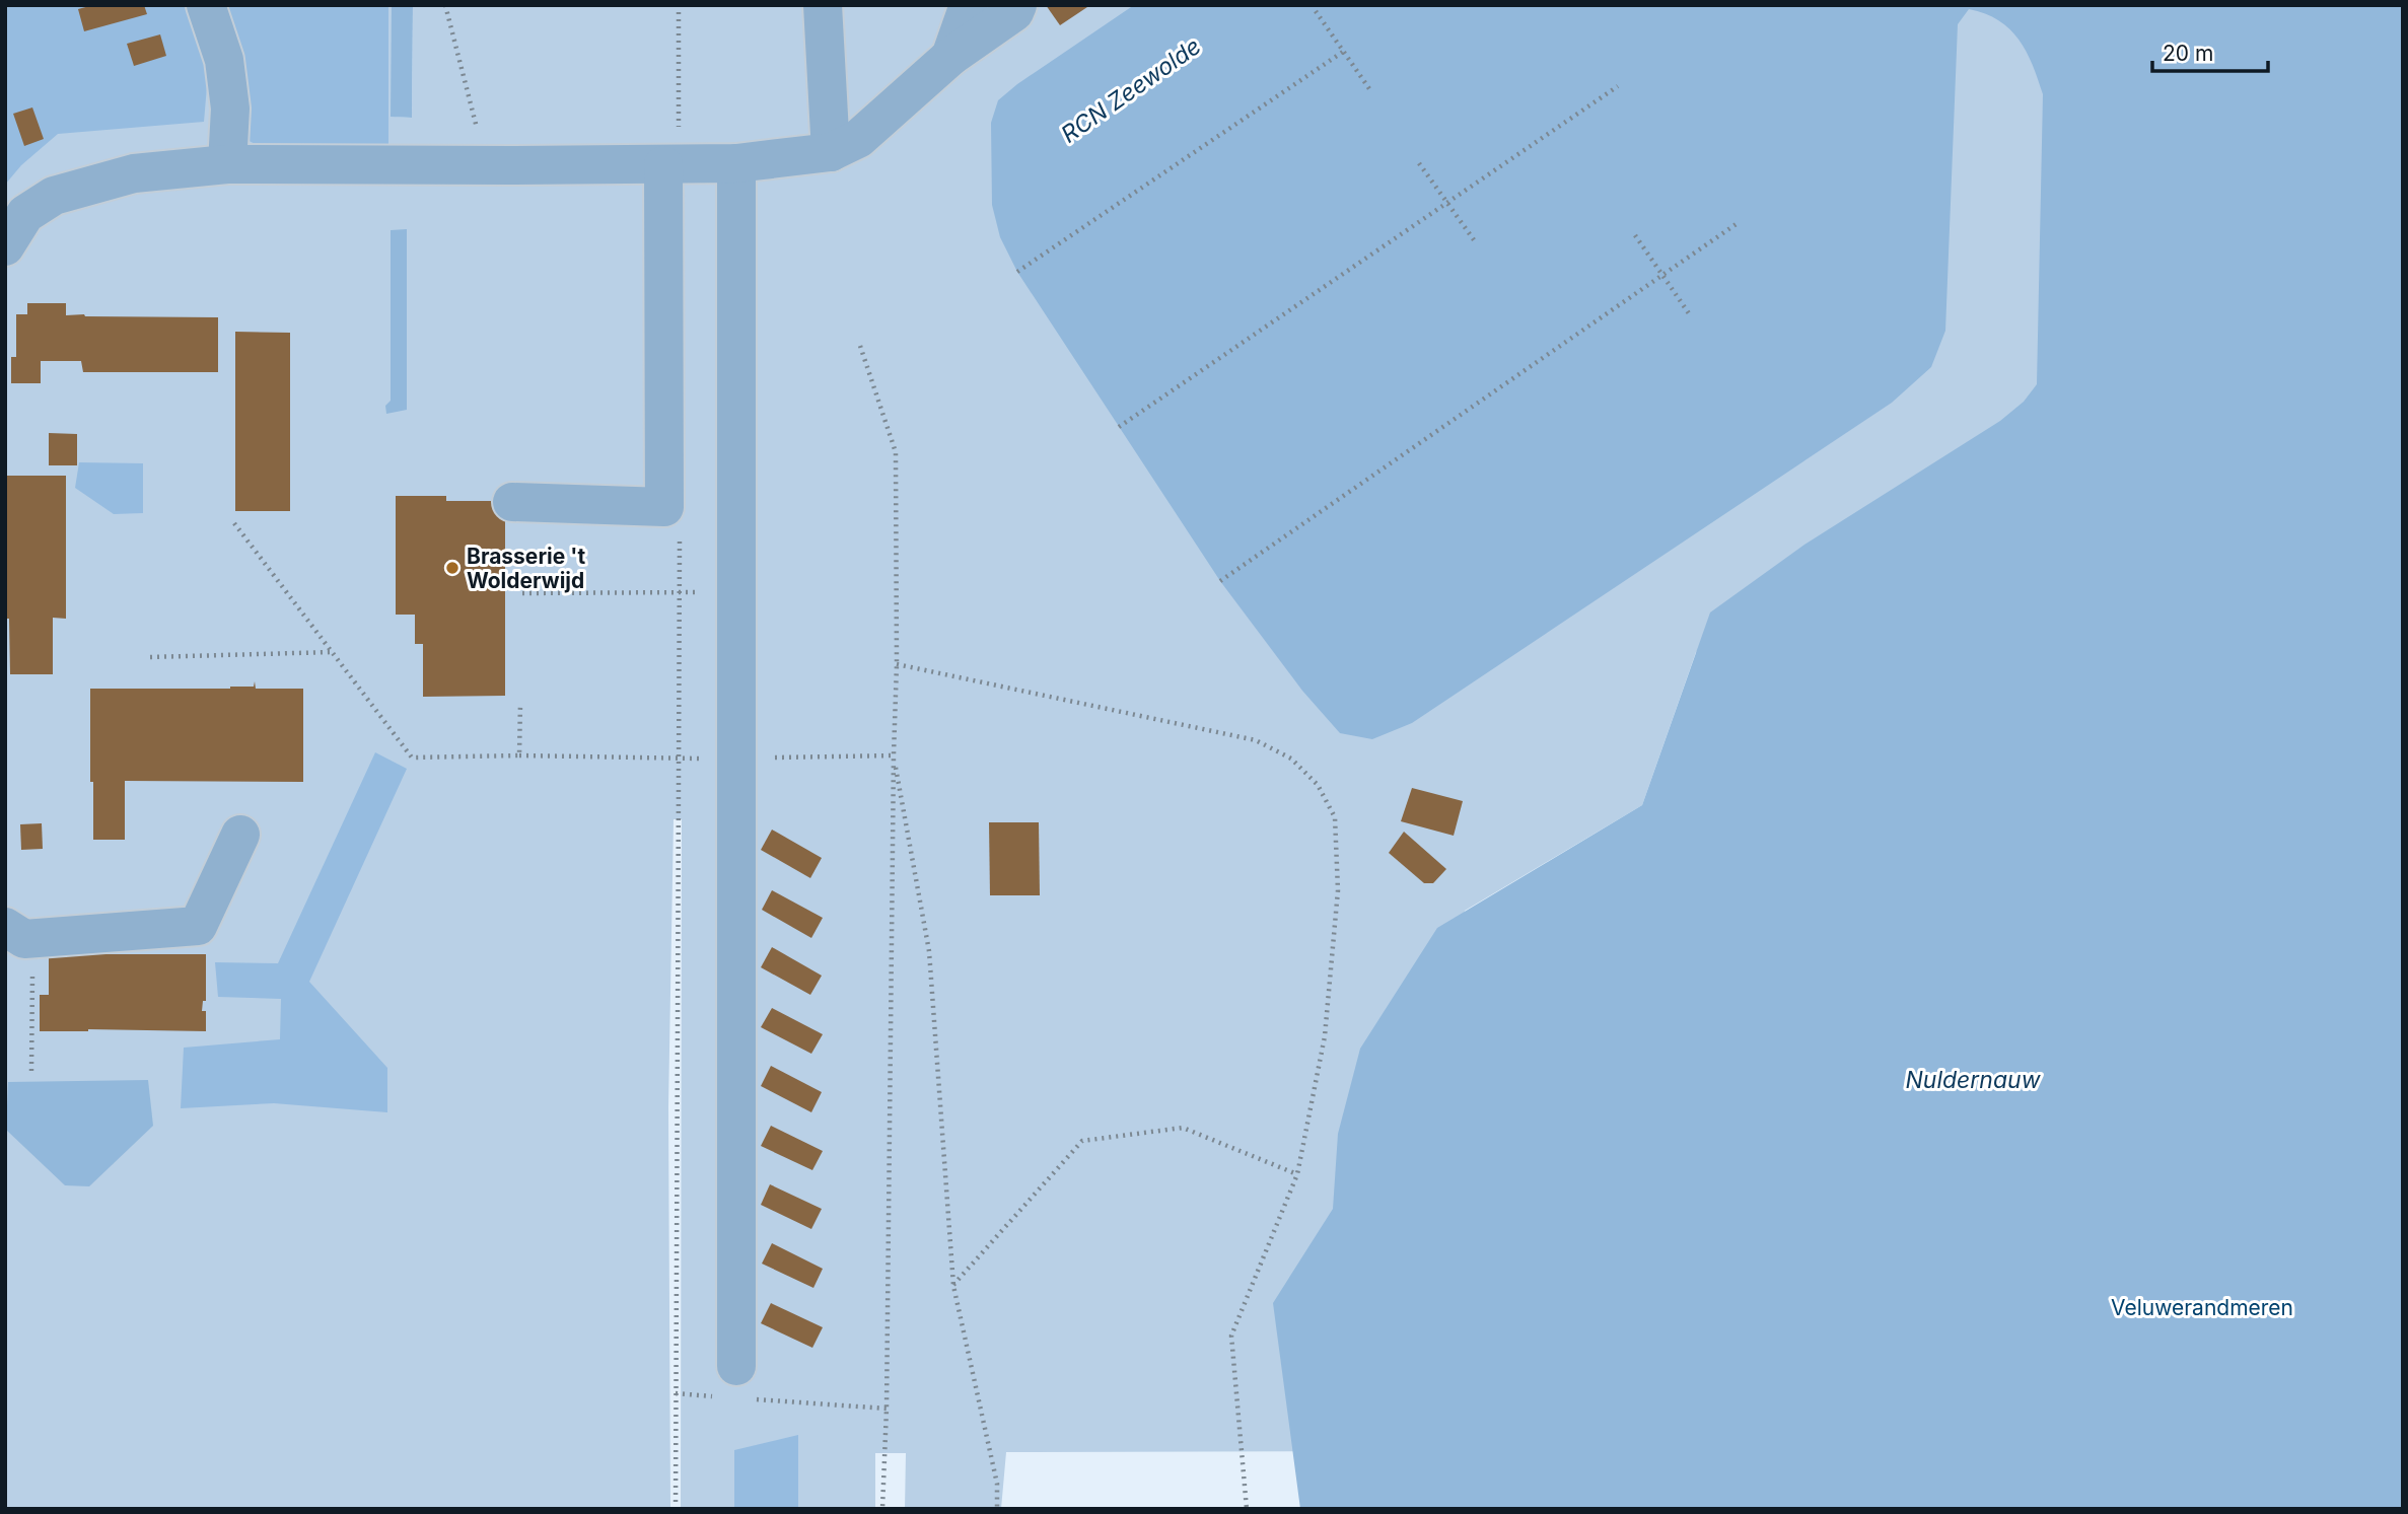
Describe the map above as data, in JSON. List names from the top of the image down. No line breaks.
{"water":["RCN Zeewolde","Nuldernauw"],"parks":["Veluwerandmeren"],"places":["Brasserie 't Wolderwijd"],"scale_bar":"20 m"}
